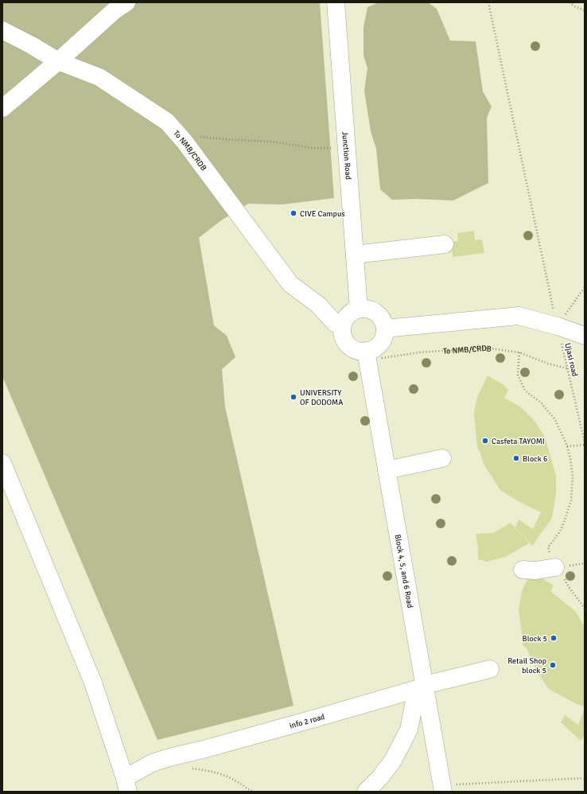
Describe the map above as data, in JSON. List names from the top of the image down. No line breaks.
{"streets":{"street":["To NMB/CRDB","Junction Road","Block 4, 5, and 6 Road","info 2 road"],"path":["Ujasi road"]},"crossings":[["To NMB/CRDB","Junction Road"],["To NMB/CRDB","Ujasi road"],["To NMB/CRDB","Block 4, 5, and 6 Road"],["Junction Road","Block 4, 5, and 6 Road"],["Block 4, 5, and 6 Road","info 2 road"]],"places":["CIVE Campus","UNIVERSITY OF DODOMA","Casfeta TAYOMI","Block 6","Block 5","Retail Shop block 5"]}
